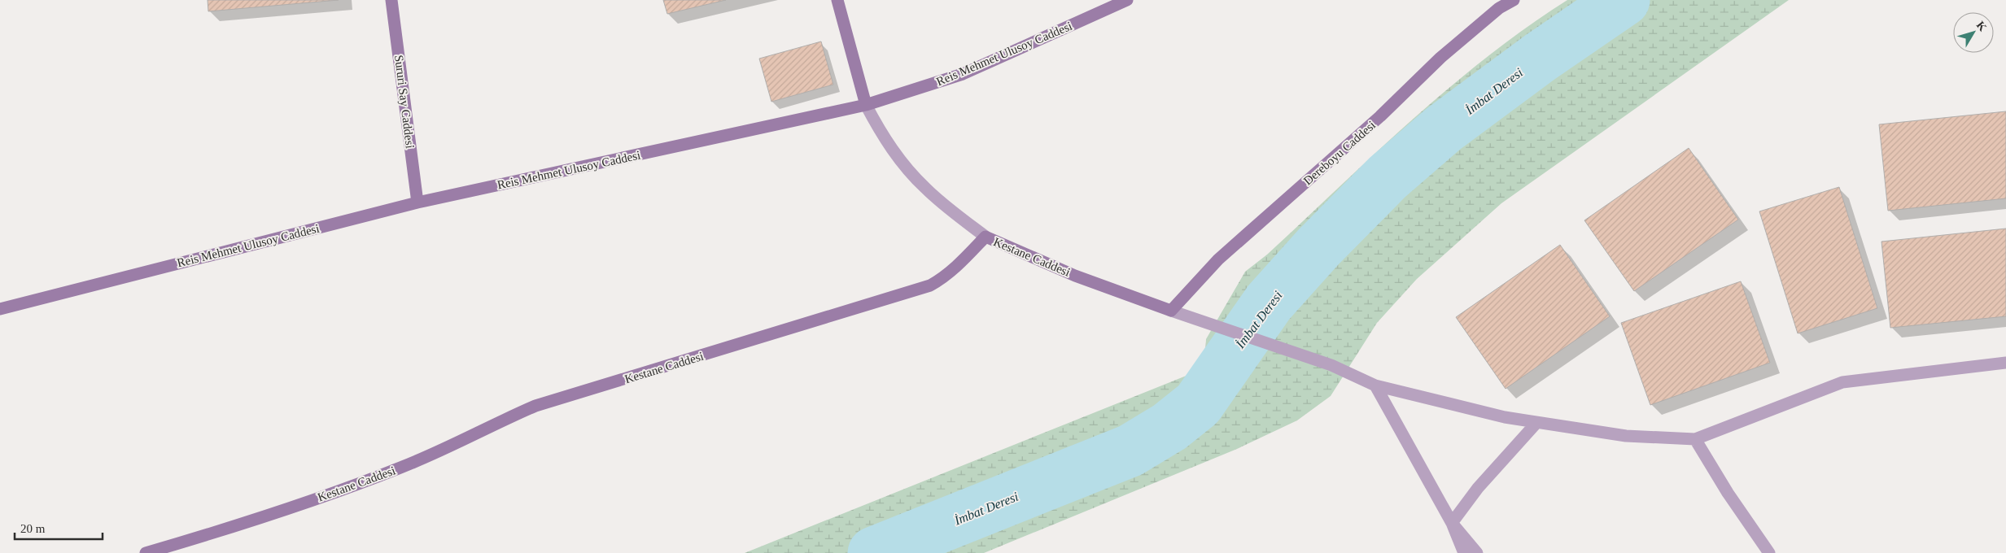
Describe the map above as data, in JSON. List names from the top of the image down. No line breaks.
{"streets":{"street":["Reis Mehmet Ulusoy Caddesi","Sururi Say Caddesi","Dereboyu Caddesi","Kestane Caddesi"]},"crossings":[["Reis Mehmet Ulusoy Caddesi","Sururi Say Caddesi"],["Dereboyu Caddesi","Kestane Caddesi"]],"water":["İmbat Deresi"],"scale_bar":"20 m","north":"top right"}
